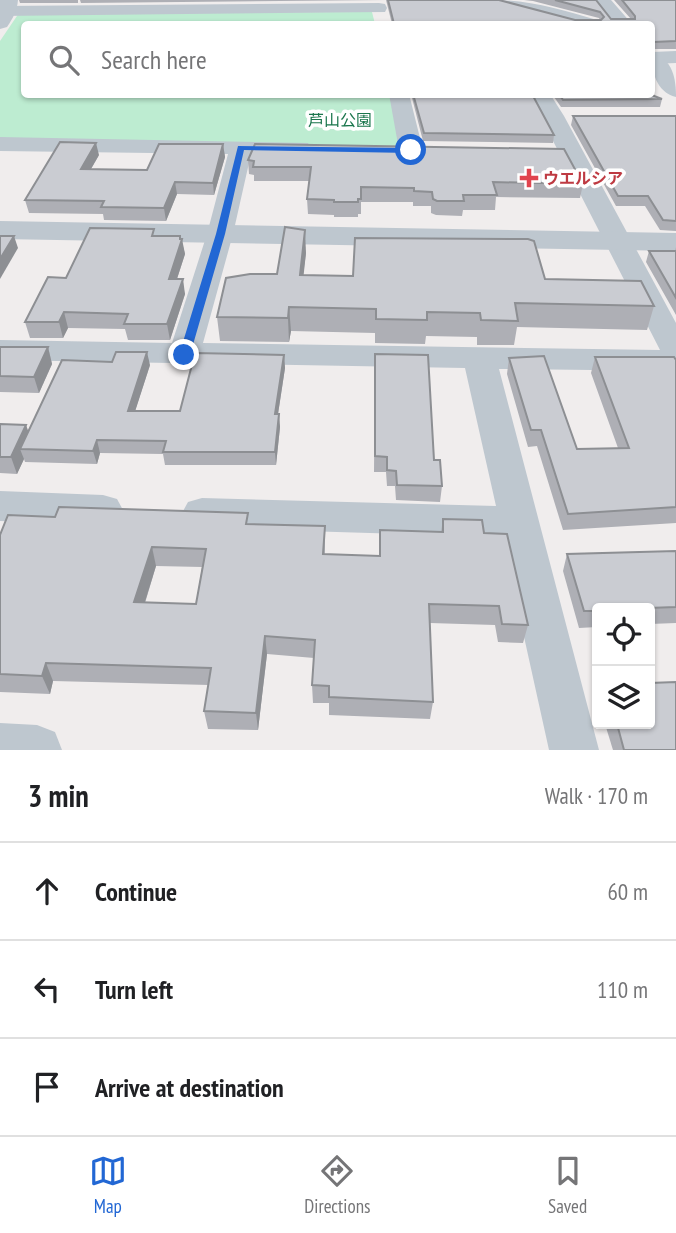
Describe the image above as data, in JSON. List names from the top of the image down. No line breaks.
{"parks":["芦山公園"],"places":{"health":["ウエルシア"]},"page":{"search":"Search here","heading":["3 min","Walk · 170 m"],"list":[["Continue","60 m"],["Turn left","110 m"],"Arrive at destination"],"nav":["Map","Directions","Saved"]}}
